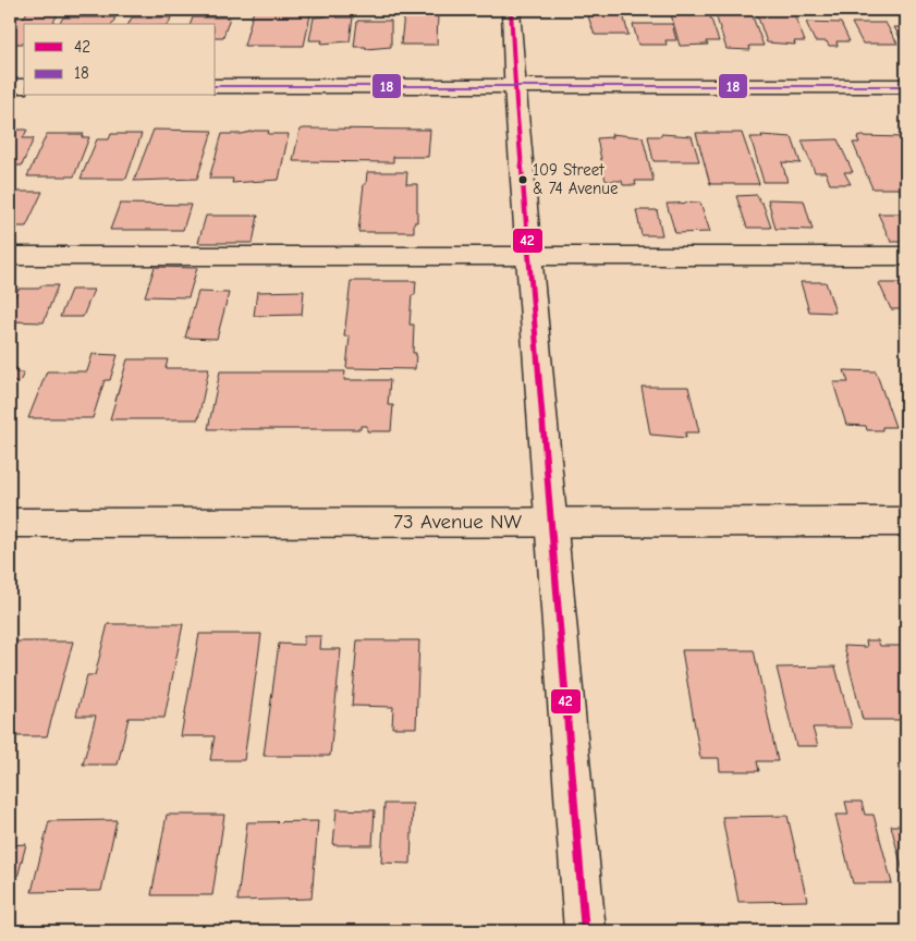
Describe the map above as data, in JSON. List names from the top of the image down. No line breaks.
{"streets":{"street":["73 Avenue NW"]},"places":["109 Street & 74 Avenue"],"lines":["transit line 42","transit line 18"],"legend":["42","18"]}
